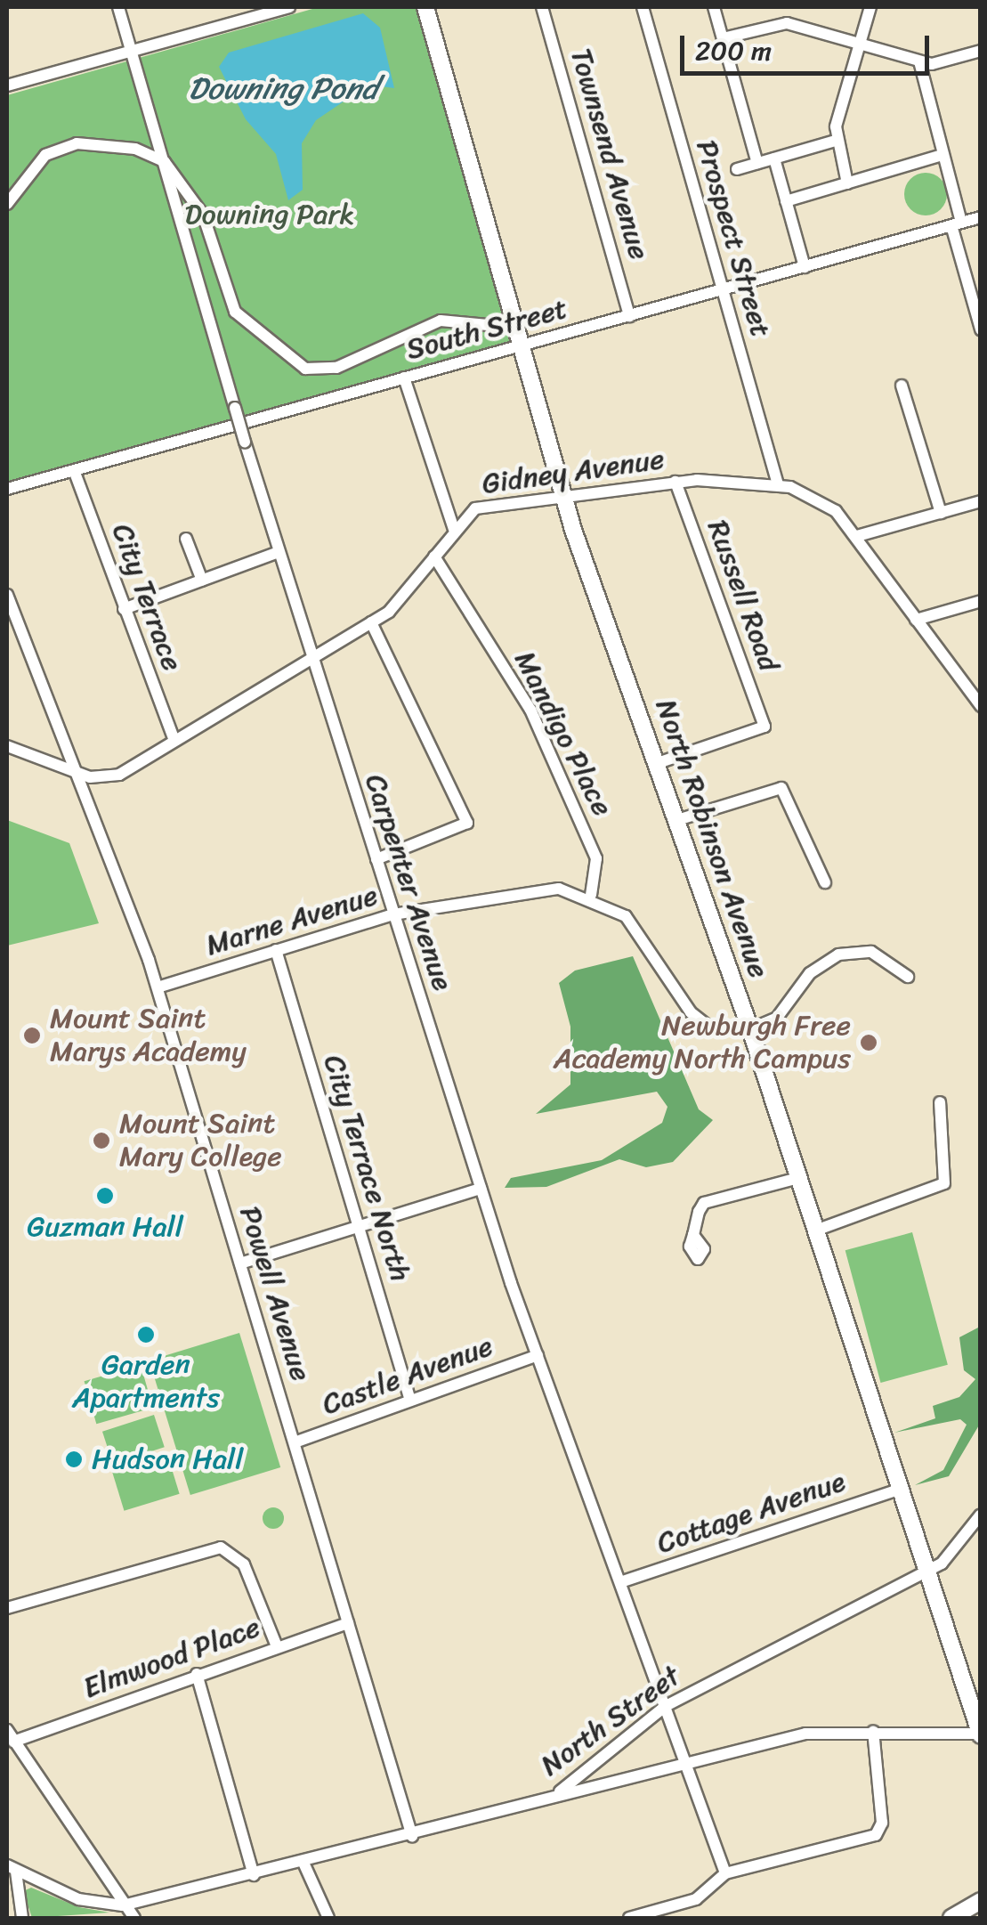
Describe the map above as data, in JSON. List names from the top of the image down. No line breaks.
{"streets":{"highway":["North Robinson Avenue"],"street":["Townsend Avenue","Prospect Street","South Street","Gidney Avenue","Russell Road","City Terrace","Mandigo Place","Carpenter Avenue","Marne Avenue","City Terrace North","Powell Avenue","Castle Avenue","Cottage Avenue","Elmwood Place","North Street"]},"crossings":[["Townsend Avenue","South Street"],["Prospect Street","South Street"],["Prospect Street","Gidney Avenue"],["South Street","City Terrace"],["South Street","North Robinson Avenue"],["Gidney Avenue","Russell Road"],["Gidney Avenue","City Terrace"],["Gidney Avenue","Mandigo Place"],["Gidney Avenue","North Robinson Avenue"],["Gidney Avenue","Carpenter Avenue"],["Gidney Avenue","Powell Avenue"],["Russell Road","North Robinson Avenue"],["Mandigo Place","Marne Avenue"],["North Robinson Avenue","Cottage Avenue"],["North Robinson Avenue","North Street"],["Carpenter Avenue","Marne Avenue"],["Carpenter Avenue","Castle Avenue"],["Carpenter Avenue","Cottage Avenue"],["Carpenter Avenue","North Street"],["Marne Avenue","City Terrace North"],["Marne Avenue","Powell Avenue"],["City Terrace North","Castle Avenue"],["Powell Avenue","Castle Avenue"],["Powell Avenue","Elmwood Place"],["Powell Avenue","North Street"]],"water":["Downing Pond"],"parks":["Downing Park"],"places":["Mount Saint Marys Academy","Newburgh Free Academy North Campus","Mount Saint Mary College","Guzman Hall","Garden Apartments","Hudson Hall"],"scale_bar":"200 m"}
